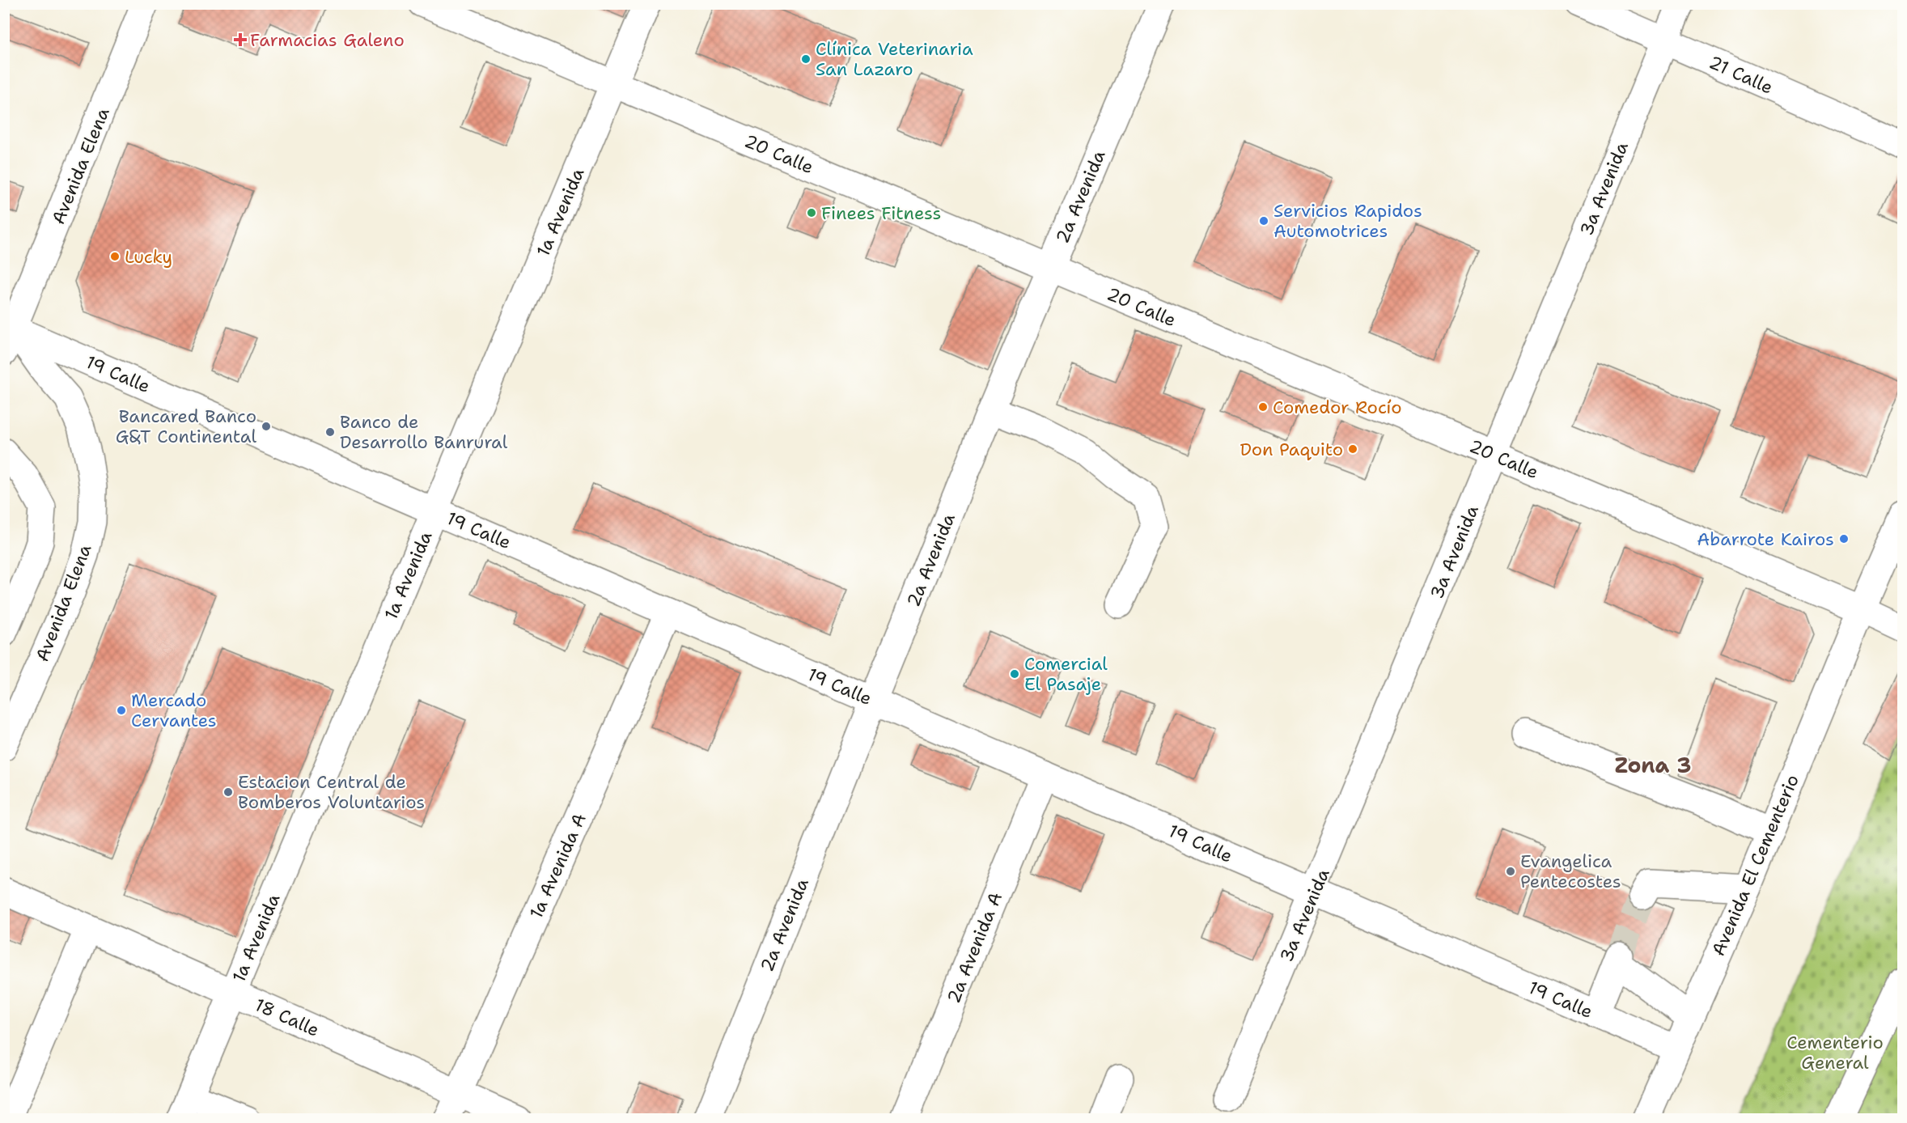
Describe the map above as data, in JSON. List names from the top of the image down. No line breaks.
{"streets":{"main road":["21 Calle","20 Calle","Avenida Elena","3a Avenida","2a Avenida","1a Avenida","19 Calle","Avenida El Cementerio","1a Avenida A","2a Avenida A","18 Calle"]},"crossings":[["21 Calle","3a Avenida"],["20 Calle","3a Avenida"],["20 Calle","2a Avenida"],["20 Calle","1a Avenida"],["20 Calle","Avenida El Cementerio"],["Avenida Elena","19 Calle"],["3a Avenida","19 Calle"],["2a Avenida","19 Calle"],["1a Avenida","19 Calle"],["1a Avenida","18 Calle"],["19 Calle","Avenida El Cementerio"],["19 Calle","1a Avenida A"],["19 Calle","2a Avenida A"],["1a Avenida A","18 Calle"]],"districts":["Zona 3"],"parks":["Cementerio General"],"places":{"health":["Farmacias Galeno"],"other":["Clínica Veterinaria San Lazaro","Finees Fitness","Servicios Rapidos Automotrices","Lucky","Comedor Rocío","Bancared Banco G&T Continental","Banco de Desarrollo Banrural","Don Paquito","Abarrote Kairos","Comercial El Pasaje","Mercado Cervantes","Estacion Central de Bomberos Voluntarios","Evangelica Pentecostes"]}}
